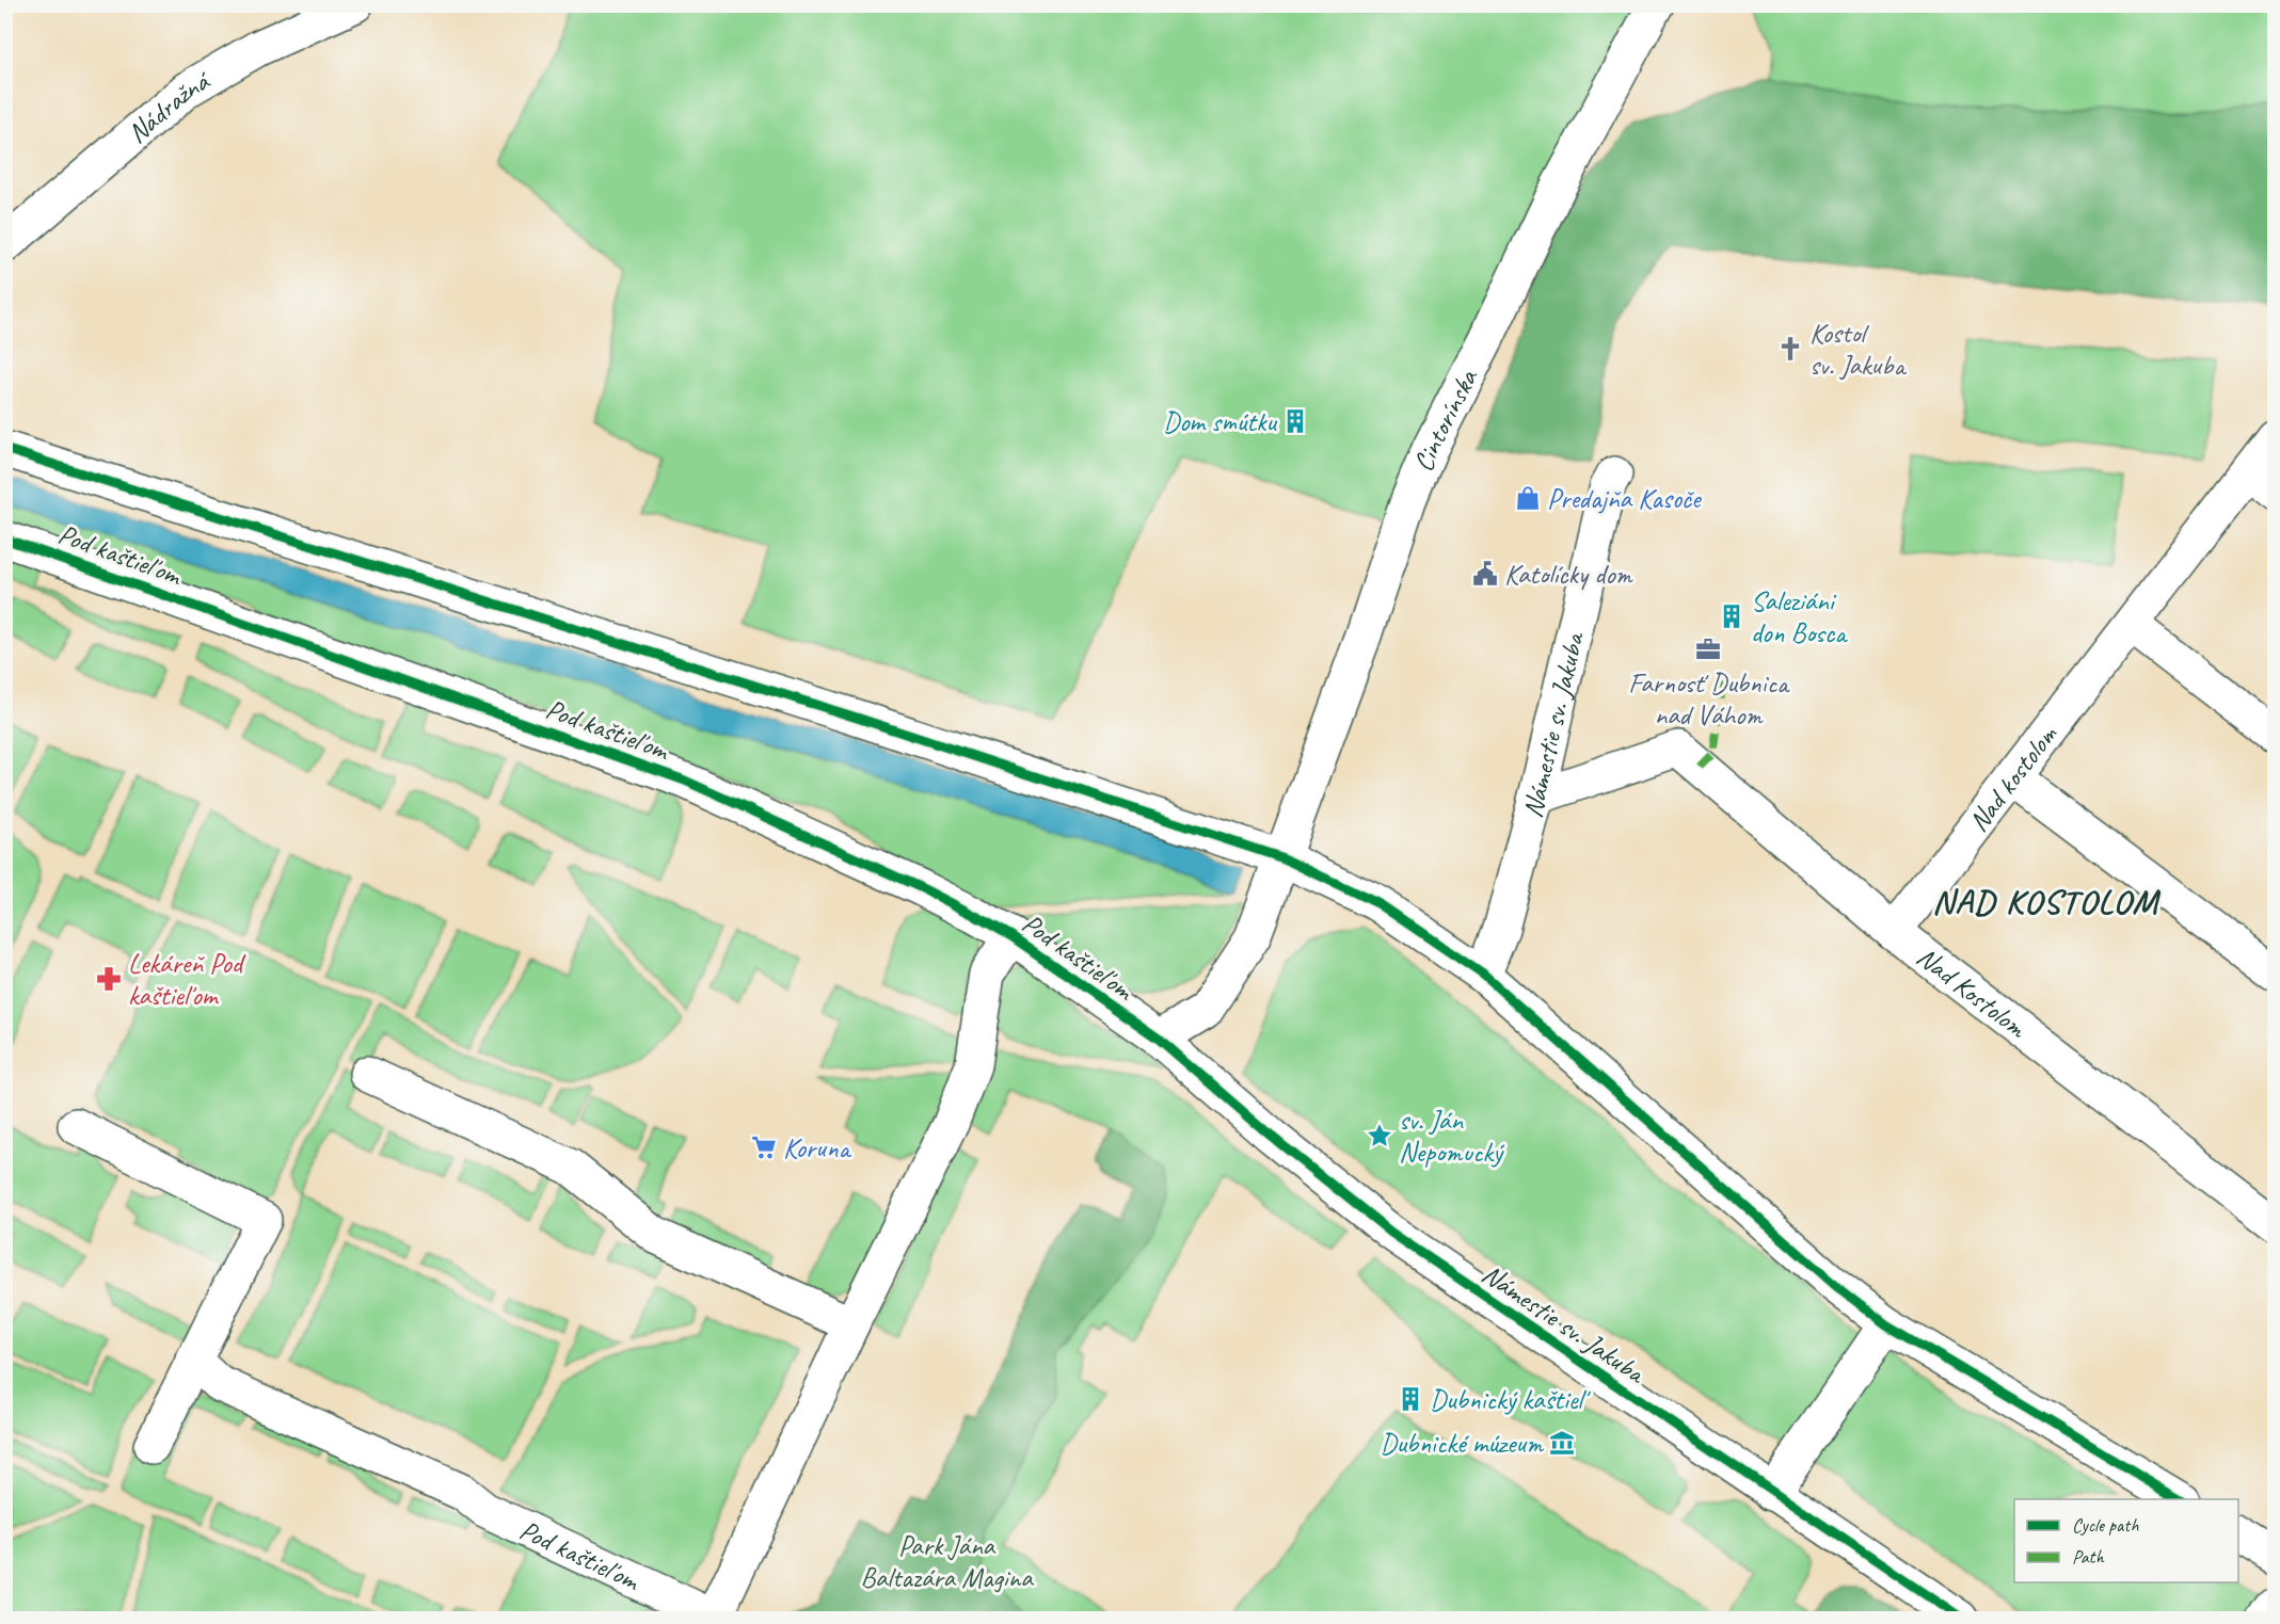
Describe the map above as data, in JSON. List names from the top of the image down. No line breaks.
{"streets":{"street":["Nádražná","Cintorínska","Pod kaštieľom","Námestie sv. Jakuba","Nad kostolom","Nad Kostolom"]},"crossings":[["Cintorínska","Pod kaštieľom"],["Cintorínska","Námestie sv. Jakuba"],["Pod kaštieľom","Námestie sv. Jakuba"],["Námestie sv. Jakuba","Nad Kostolom"],["Nad kostolom","Nad Kostolom"]],"districts":["NAD KOSTOLOM"],"parks":["Park Jána Baltazára Magina"],"places":{"church":["Kostol sv. Jakuba"],"building":["Dom smútku","Saleziáni don Bosca","Dubnický kaštieľ"],"shop":["Predajňa Kasoče"],"public building":["Katolícky dom"],"office":["Farnosť Dubnica nad Váhom"],"pharmacy":["Lekáreň Pod kaštieľom"],"place":["sv. Ján Nepomucký"],"supermarket":["Koruna"],"museum":["Dubnické múzeum"]},"legend":["Cycle path","Path"]}
